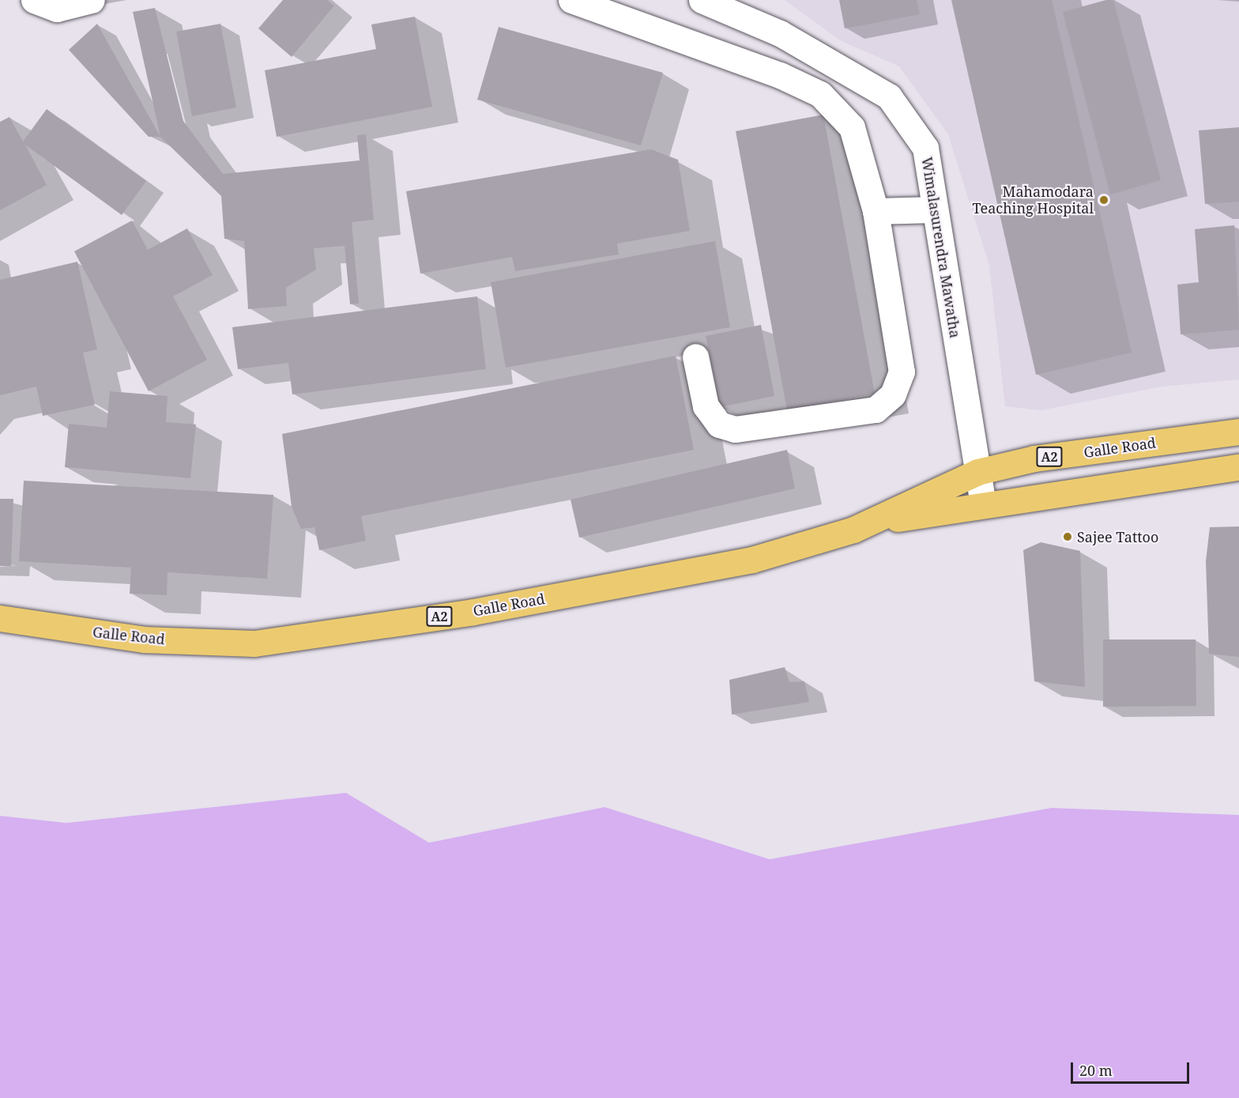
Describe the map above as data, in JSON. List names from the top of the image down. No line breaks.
{"streets":{"highway":["Galle Road","A2"],"street":["Wimalasurendra Mawatha"]},"crossings":[["Wimalasurendra Mawatha","Galle Road"]],"places":["Mahamodara Teaching Hospital","Sajee Tattoo"],"scale_bar":"20 m"}
